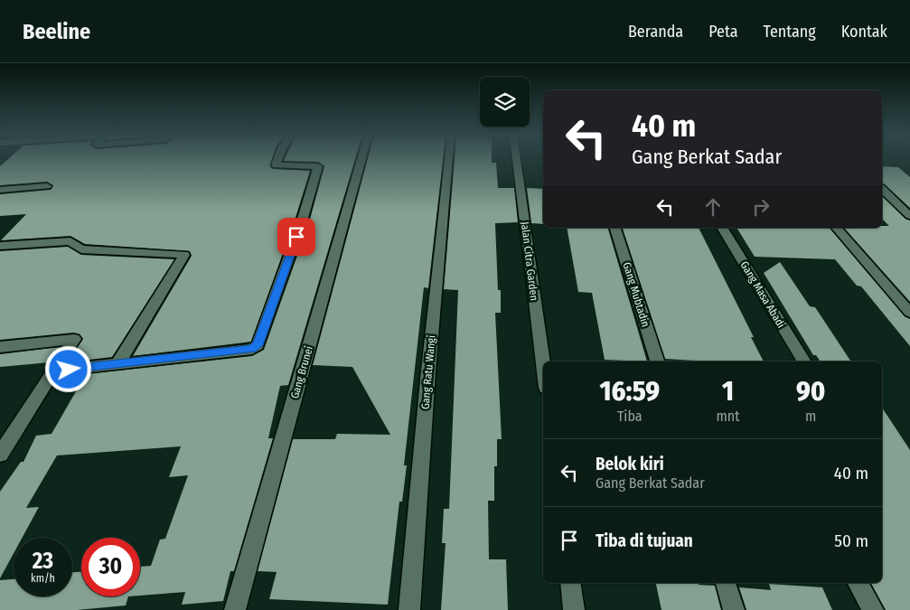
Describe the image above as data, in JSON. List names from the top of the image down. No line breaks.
{"streets":{"street":["Jalan Citra Garden","Gang Mubtadin","Gang Masa Abadi","Gang Brunei","Gang Ratu Wangi"]},"page":{"header":"Beeline","nav":["Beranda","Peta","Tentang","Kontak"],"turn":["40 m","Gang Berkat Sadar"],"eta":["16:59","Tiba","1","mnt","90","m"],"list":[{"name":"Belok kiri","note":"Gang Berkat Sadar","value":"40 m"},{"name":"Tiba di tujuan","value":"50 m"}],"speed":"23 km/h","limit":"30"}}
